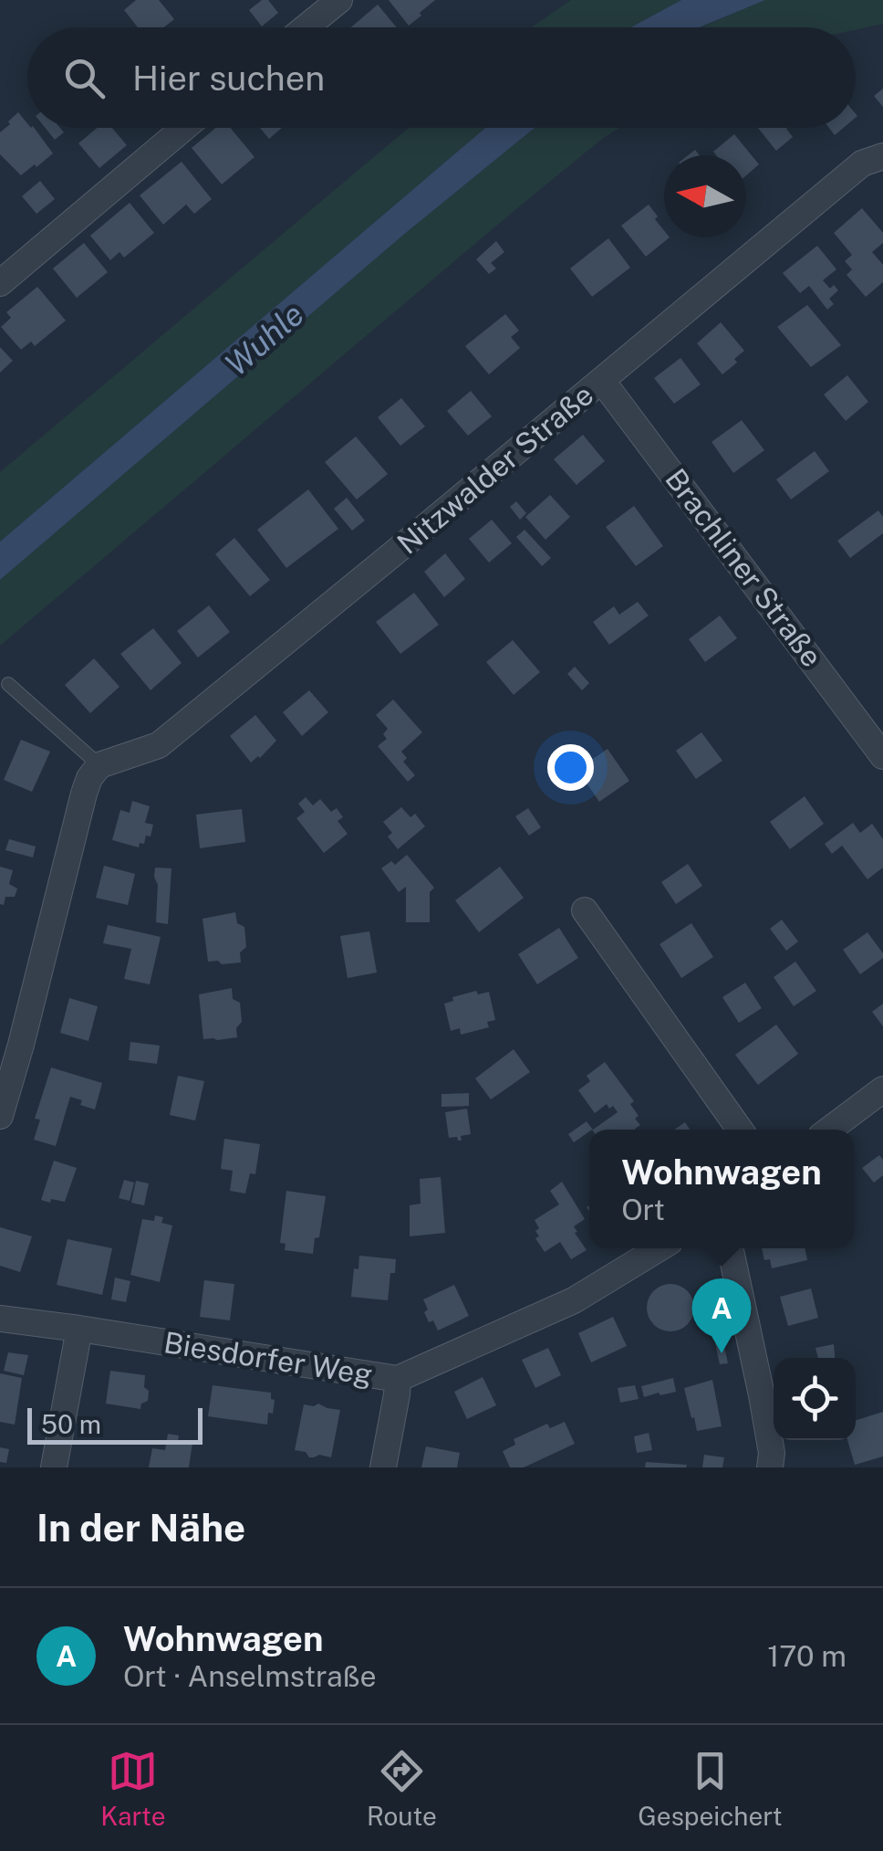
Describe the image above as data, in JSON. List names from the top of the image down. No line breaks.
{"streets":{"street":["Nitzwalder Straße","Brachliner Straße","Biesdorfer Weg"]},"crossings":[["Nitzwalder Straße","Brachliner Straße"]],"water":["Wuhle"],"scale_bar":"50 m","north":"left","page":{"search":"Hier suchen","popup":["Wohnwagen","Ort"],"pins":"A","scale":"50 m","heading":"In der Nähe","list":[{"mark":"A","name":"Wohnwagen","note":"Ort · Anselmstraße","value":"170 m"}],"nav":["Karte","Route","Gespeichert"]}}
